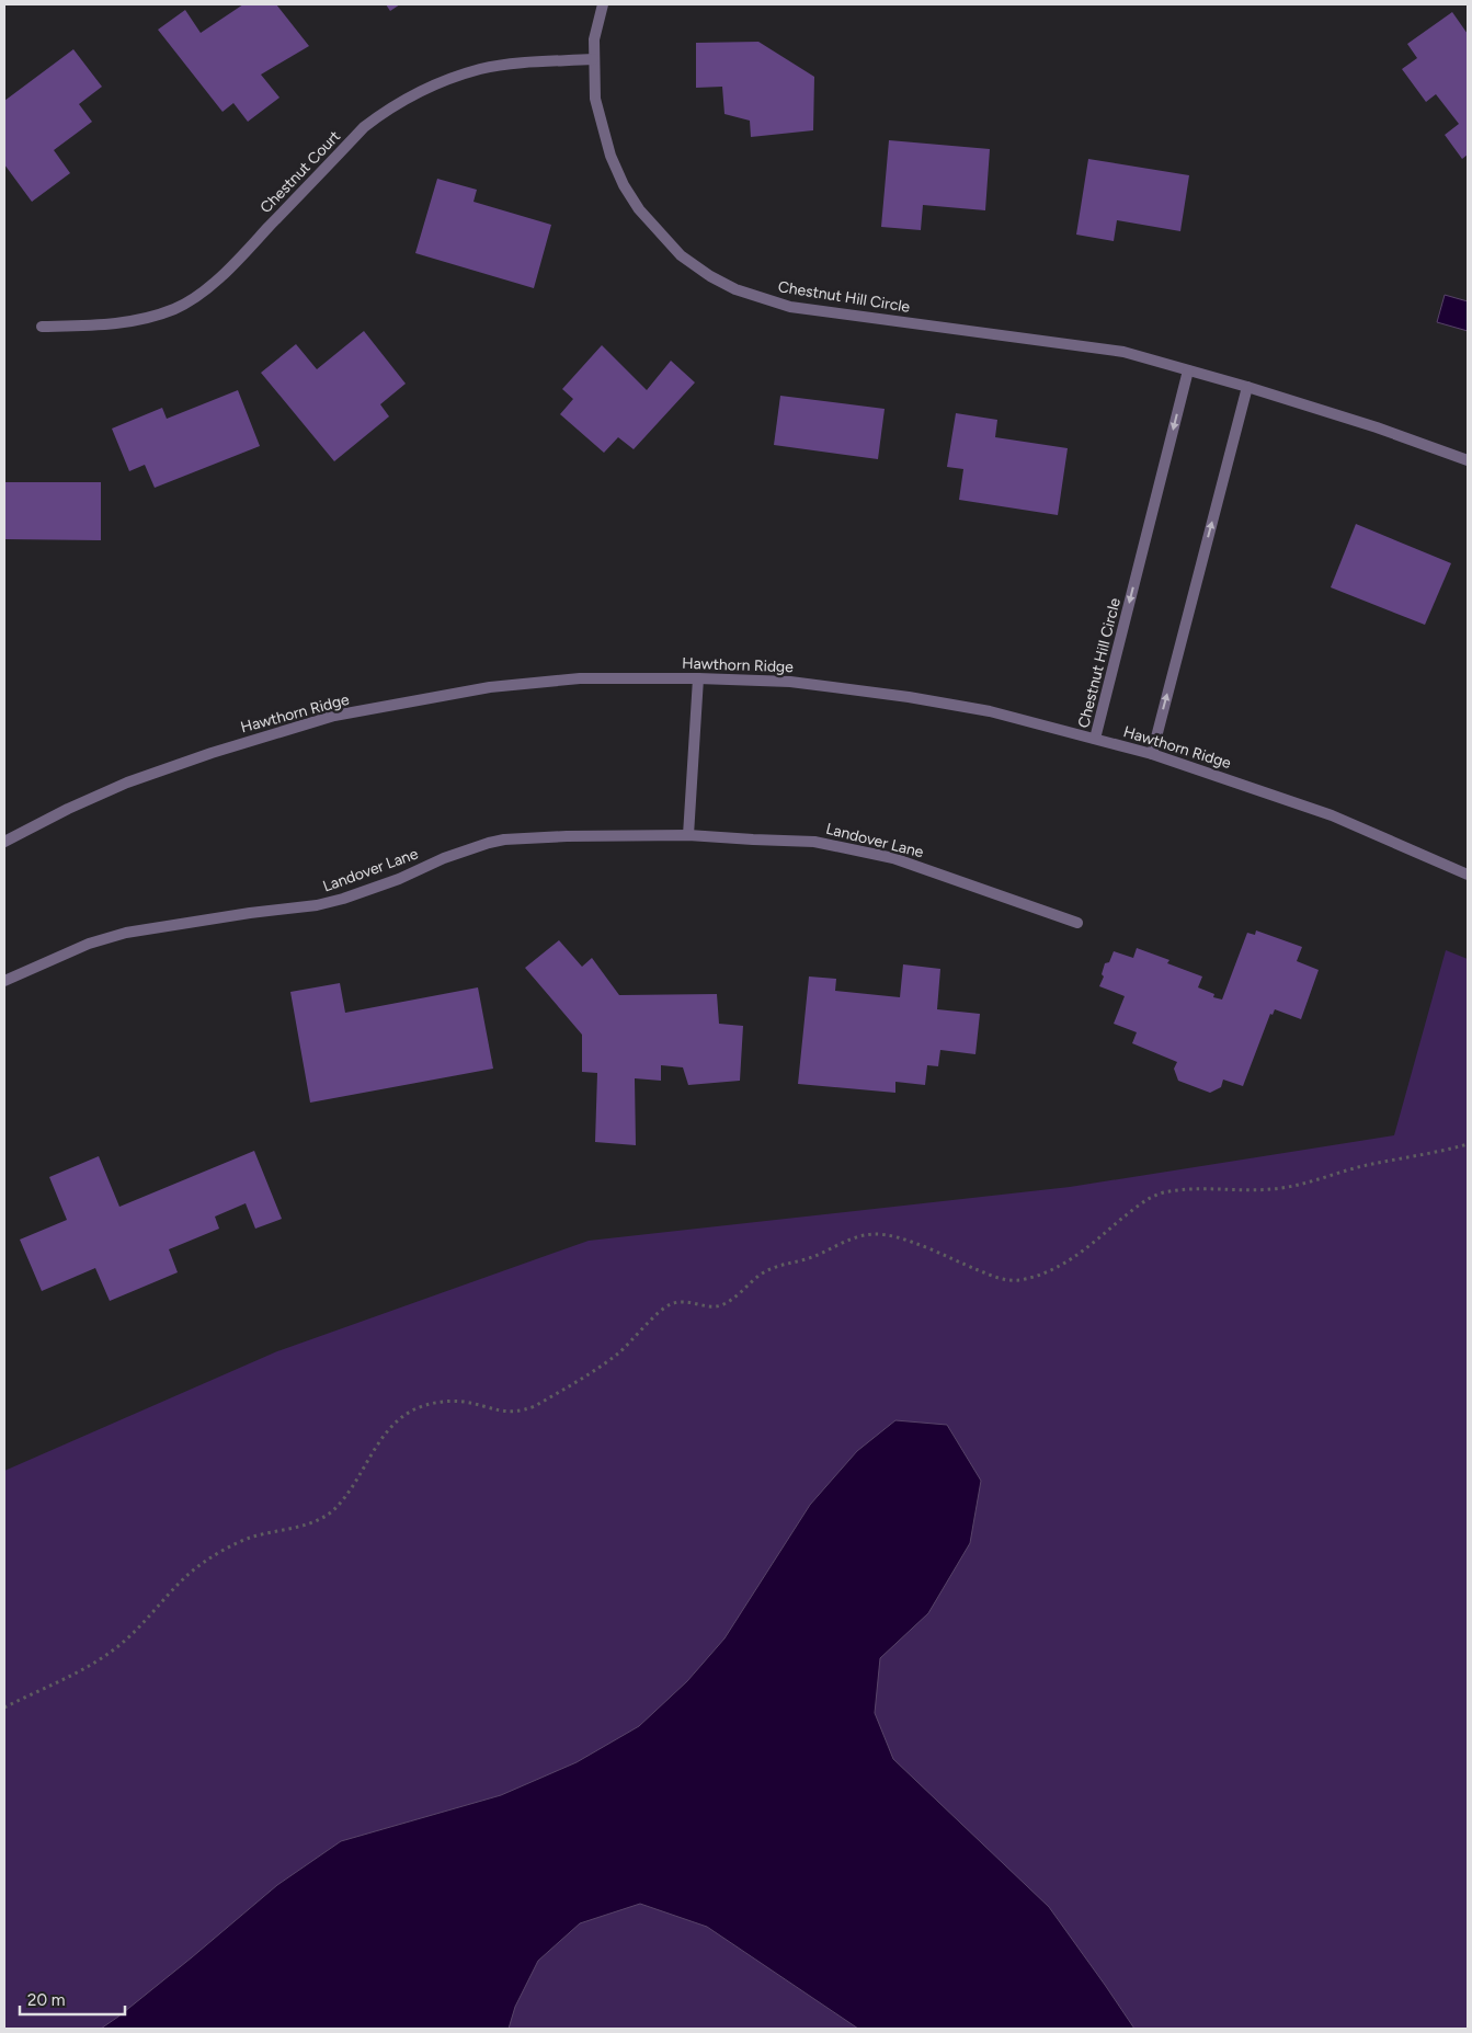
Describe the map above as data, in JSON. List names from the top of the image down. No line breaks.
{"streets":{"street":["Chestnut Court","Chestnut Hill Circle","Hawthorn Ridge","Landover Lane"]},"crossings":[["Chestnut Court","Chestnut Hill Circle"],["Chestnut Hill Circle","Hawthorn Ridge"]],"scale_bar":"20 m"}
